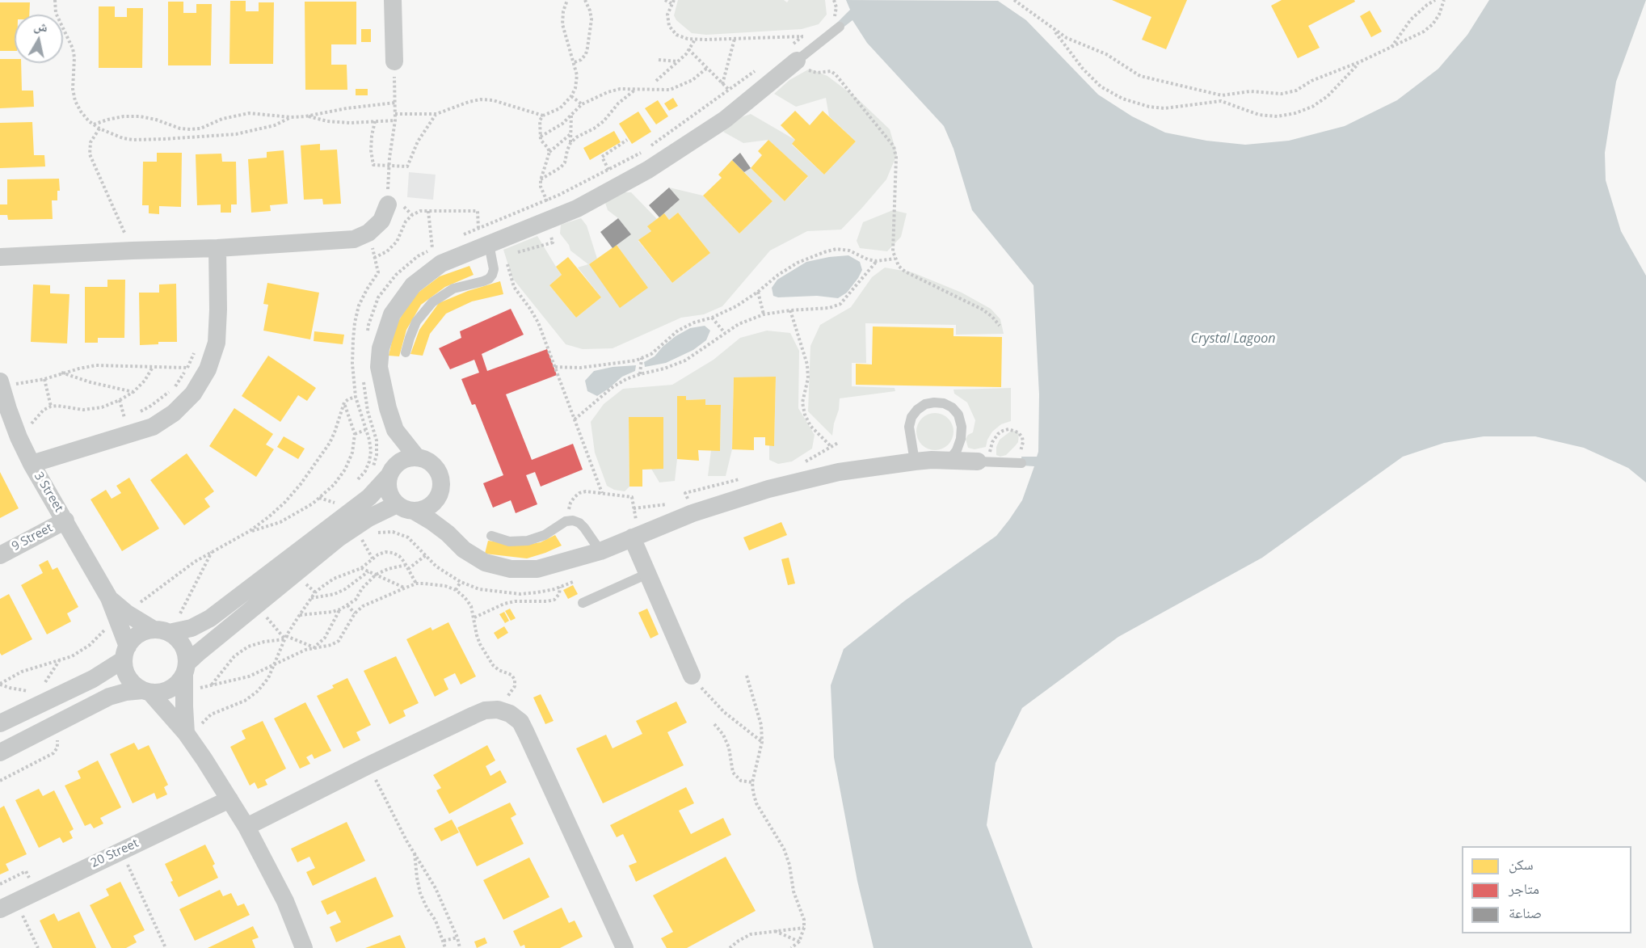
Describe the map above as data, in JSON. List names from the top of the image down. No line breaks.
{"streets":{"street":["3 Street","9 Street","20 Street"]},"crossings":[["3 Street","9 Street"],["3 Street","20 Street"]],"water":["Crystal Lagoon"],"legend":["سكن","متاجر","صناعة"],"north":"top"}
